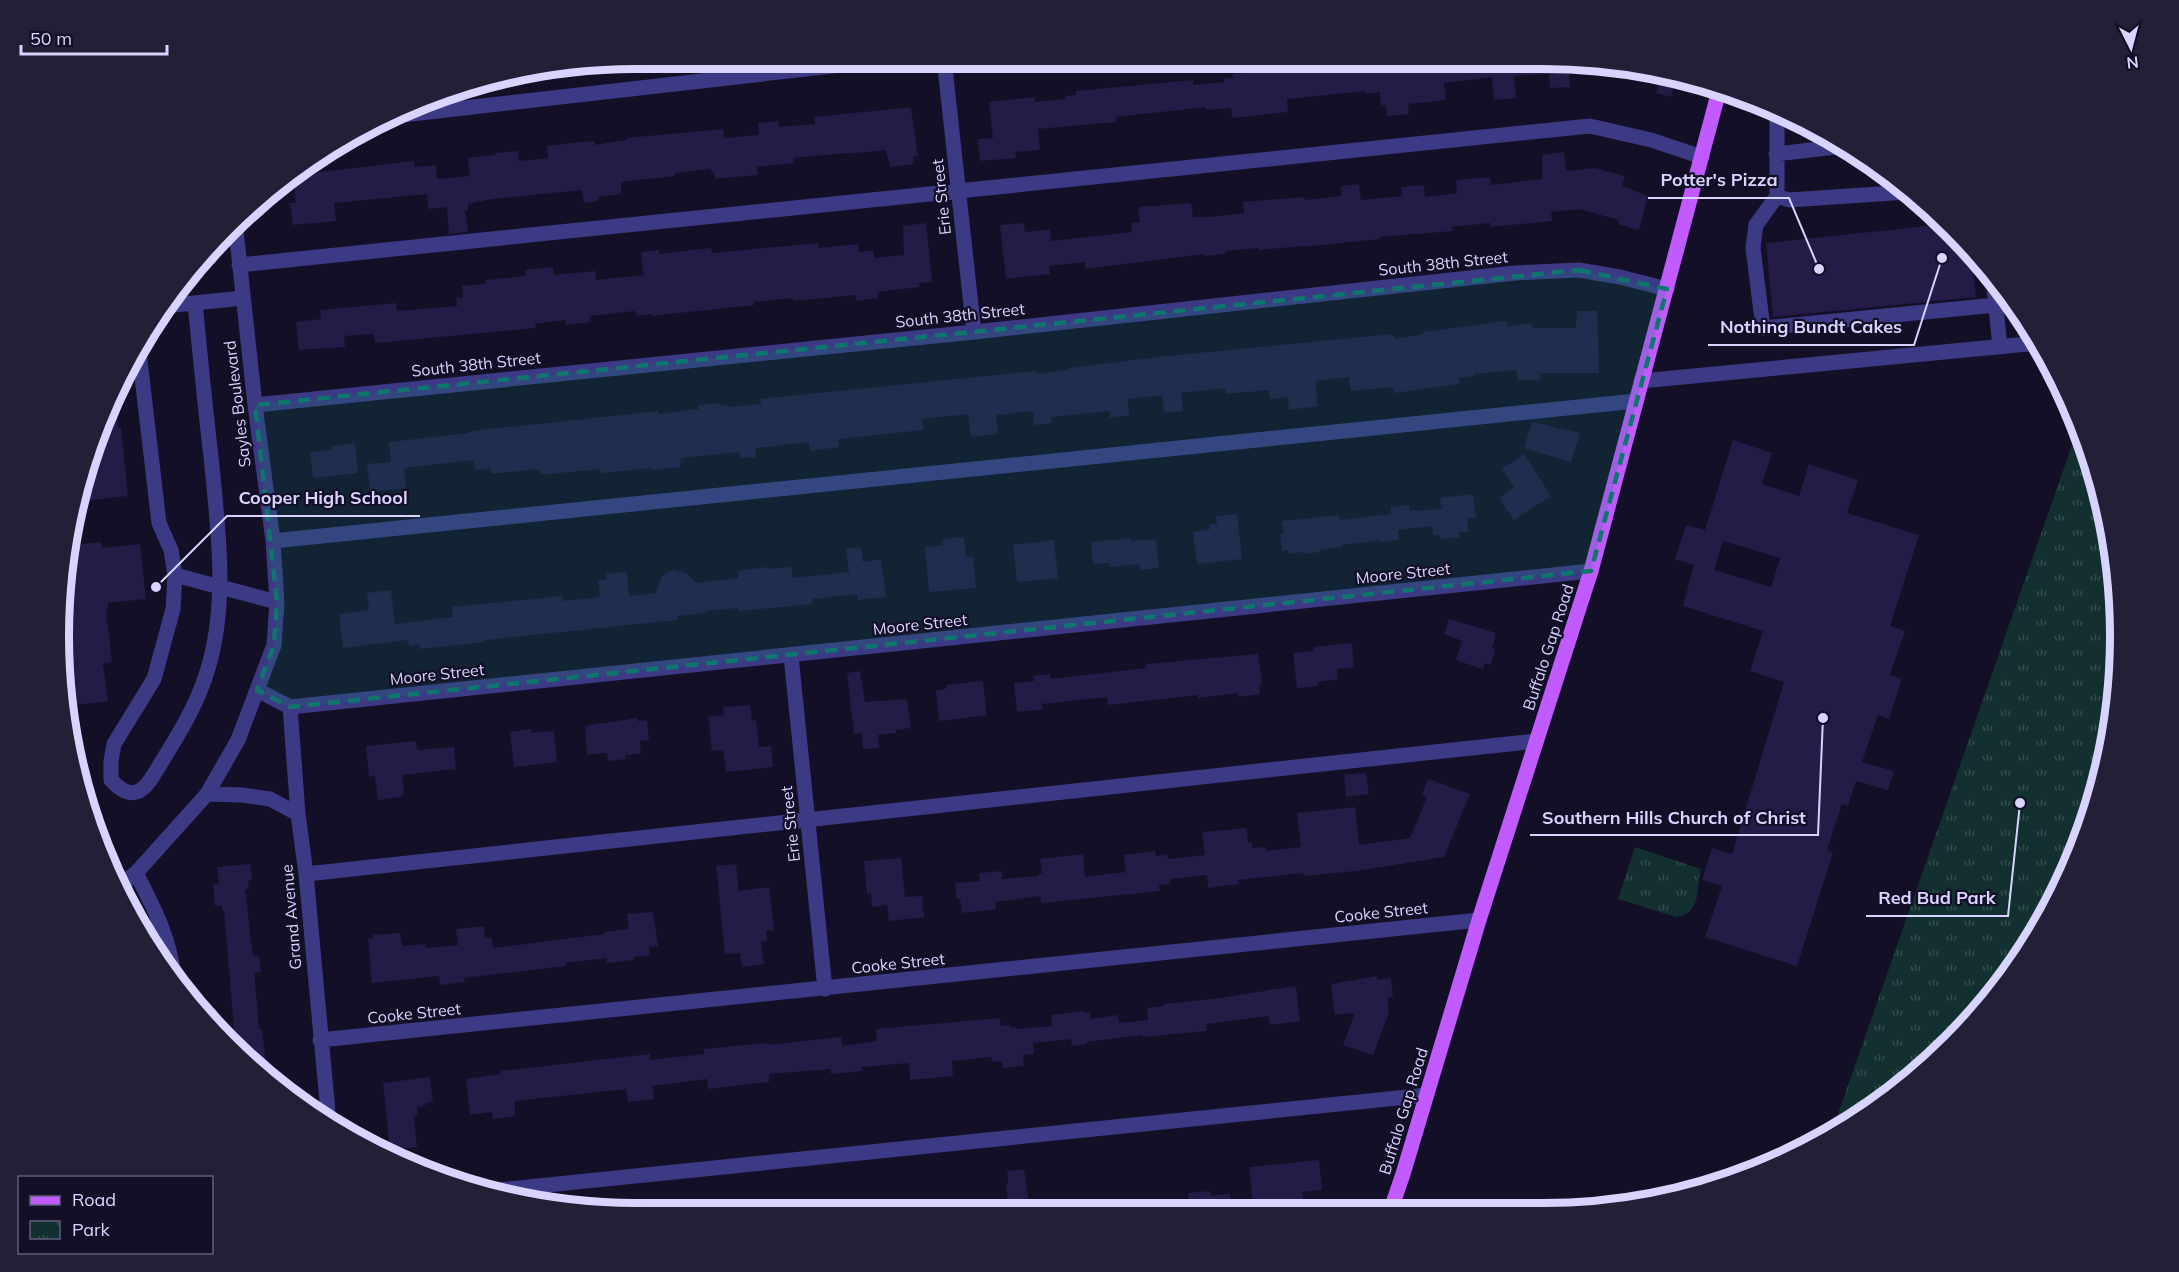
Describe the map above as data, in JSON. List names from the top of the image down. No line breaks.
{"streets":{"main road":["Buffalo Gap Road"],"street":["Erie Street","South 38th Street","Sayles Boulevard","Moore Street","Cooke Street","Grand Avenue"]},"crossings":[["Erie Street","South 38th Street"],["Erie Street","Moore Street"],["Erie Street","Cooke Street"],["South 38th Street","Sayles Boulevard"],["South 38th Street","Buffalo Gap Road"],["Moore Street","Buffalo Gap Road"],["Moore Street","Grand Avenue"],["Buffalo Gap Road","Cooke Street"],["Cooke Street","Grand Avenue"]],"places":["Nothing Bundt Cakes","Potter's Pizza","Cooper High School","Southern Hills Church of Christ","Red Bud Park"],"legend":["Road","Park"],"scale_bar":"50 m","north":"bottom"}
